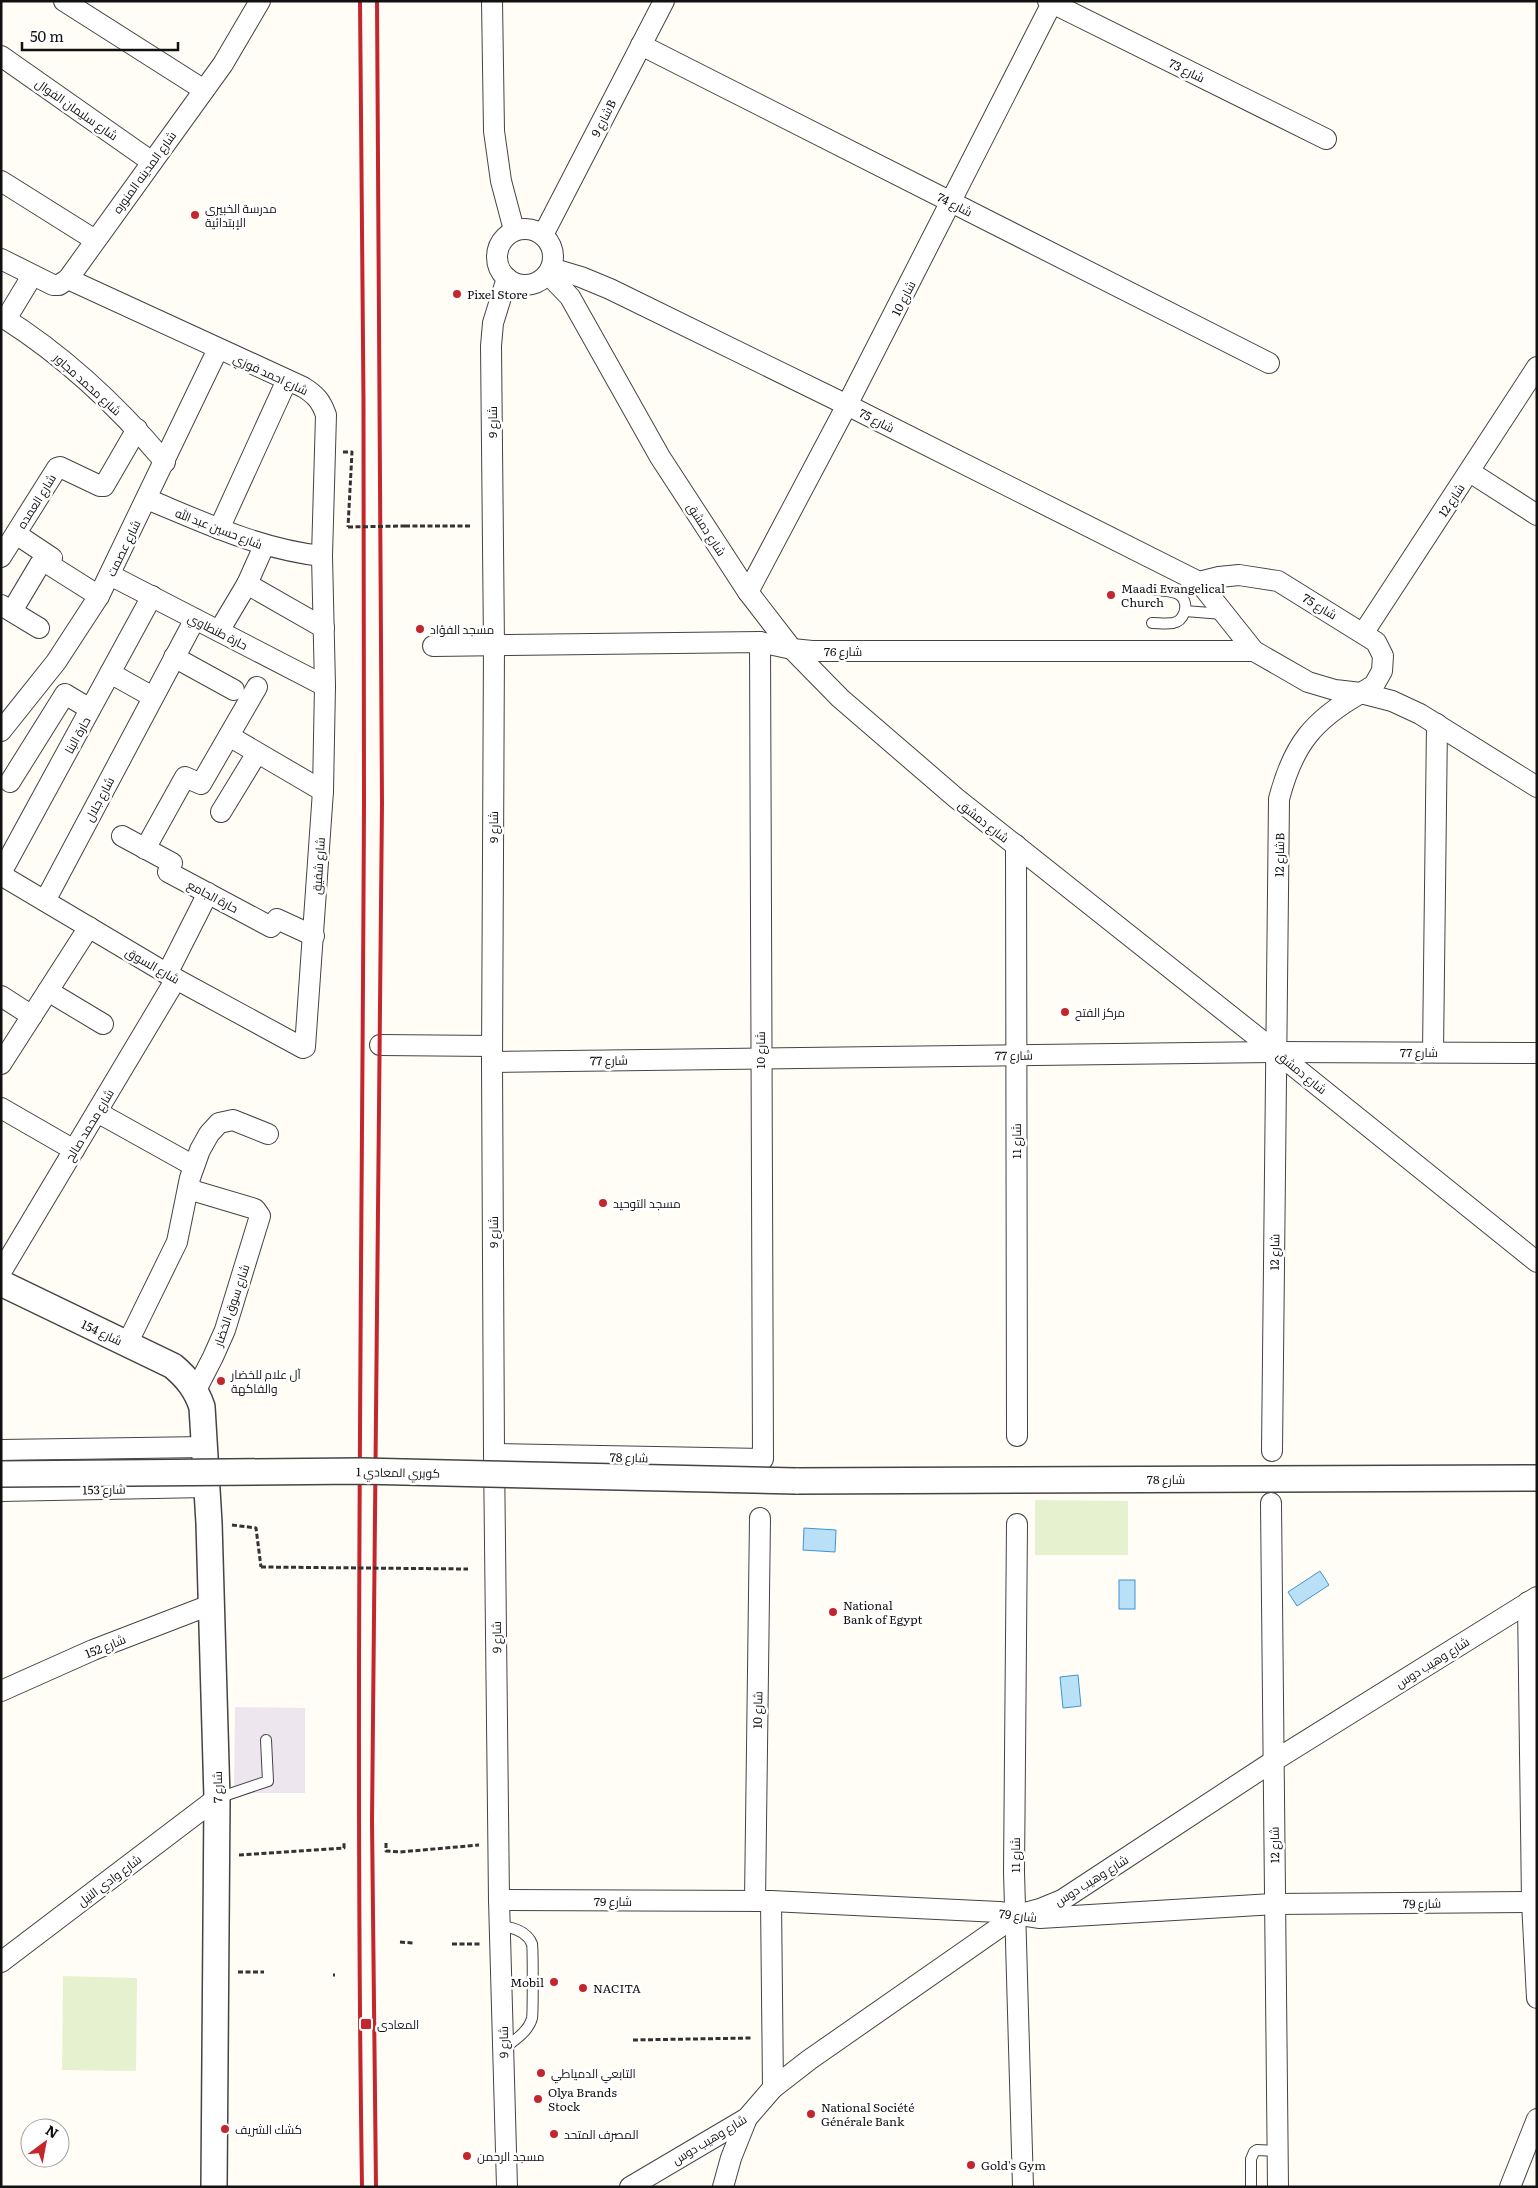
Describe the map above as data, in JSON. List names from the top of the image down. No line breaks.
{"streets":{"street":["شارع 73","شارع سليمان الفوال","شارع 9B","شارع المدينه المنوره","شارع 74","شارع 10","شارع احمد فوزي","شارع محمد مجاور","شارع 75","شارع 9","شارع 12","شارع العمده","شارع حسين عبد الله","شارع دمشق","شارع عصمت","حارة طنطاوي","شارع 76","حارة البنا","شارع جلال","شارع 12B","شارع شفيق","حارة الجامع","شارع السوق","شارع 77","شارع محمد صالح","شارع 11","شارع سوق الخضار","شارع 154","شارع 78","كوبري المعادي 1","شارع 153","شارع 152","شارع وهيب دوس","شارع 7","شارع وادي النيل","شارع 79"]},"crossings":[["شارع 73","شارع 10"],["شارع سليمان الفوال","شارع المدينه المنوره"],["شارع 9B","شارع 74"],["شارع 9B","شارع 75"],["شارع 9B","شارع 9"],["شارع 9B","شارع دمشق"],["شارع المدينه المنوره","شارع احمد فوزي"],["شارع 74","شارع 10"],["شارع 10","شارع 75"],["شارع 10","شارع دمشق"],["شارع 10","شارع 76"],["شارع 10","شارع 77"],["شارع 10","شارع 78"],["شارع 10","شارع وهيب دوس"],["شارع 10","شارع 79"],["شارع احمد فوزي","شارع حسين عبد الله"],["شارع احمد فوزي","شارع عصمت"],["شارع احمد فوزي","حارة طنطاوي"],["شارع احمد فوزي","شارع شفيق"],["شارع محمد مجاور","شارع العمده"],["شارع محمد مجاور","شارع عصمت"],["شارع 75","شارع 9"],["شارع 75","شارع 12"],["شارع 75","شارع دمشق"],["شارع 75","شارع 76"],["شارع 75","شارع 12B"],["شارع 9","شارع دمشق"],["شارع 9","شارع 76"],["شارع 9","شارع 77"],["شارع 9","شارع 78"],["شارع 9","شارع 79"],["شارع 12","شارع دمشق"],["شارع 12","شارع 12B"],["شارع 12","شارع 77"],["شارع 12","شارع وهيب دوس"],["شارع 12","شارع 79"],["شارع حسين عبد الله","شارع عصمت"],["شارع دمشق","شارع 76"],["شارع دمشق","شارع 12B"],["شارع دمشق","شارع 77"],["شارع دمشق","شارع 11"],["شارع عصمت","حارة طنطاوي"],["حارة طنطاوي","حارة البنا"],["حارة طنطاوي","شارع جلال"],["حارة طنطاوي","شارع شفيق"],["حارة البنا","شارع السوق"],["شارع جلال","شارع السوق"],["شارع 12B","شارع 77"],["شارع شفيق","حارة الجامع"],["شارع شفيق","شارع السوق"],["حارة الجامع","شارع محمد صالح"],["شارع السوق","شارع محمد صالح"],["شارع 77","شارع 11"],["شارع 11","شارع وهيب دوس"],["شارع 11","شارع 79"],["شارع سوق الخضار","شارع 154"],["شارع سوق الخضار","شارع 7"],["شارع 154","شارع 7"],["شارع 78","كوبري المعادي 1"],["شارع 153","شارع 7"],["شارع 152","شارع 7"],["شارع وهيب دوس","شارع 79"],["شارع 7","شارع وادي النيل"]],"places":{"other":["مدرسة الخبيري الإبتدائية","Pixel Store","Maadi Evangelical Church","مسجد الفؤاد","مركز الفتح","مسجد التوحيد","آل علام للخضار والفاكهة","National Bank of Egypt","Mobil","NACITA","التابعي الدمياطي","Olya Brands Stock","National Société Générale Bank","كشك الشريف","المصرف المتحد","مسجد الرحمن","Gold's Gym"],"transit":["المعادى"]},"scale_bar":"50 m","north":"top right"}
